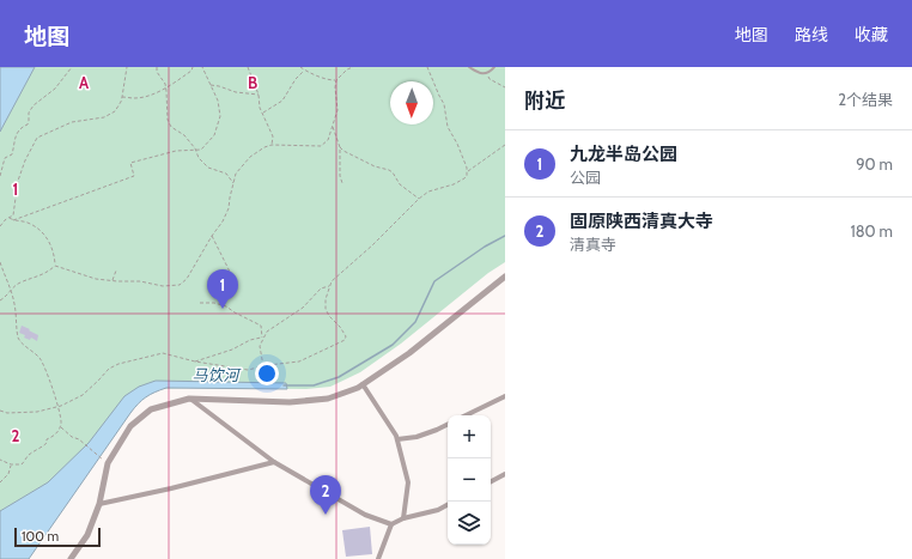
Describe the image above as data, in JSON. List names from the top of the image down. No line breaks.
{"water":["马饮河"],"scale_bar":"100 m","north":"bottom","page":{"header":"地图","nav":["地图","路线","收藏"],"heading":["附近","2个结果"],"list":[{"mark":"1","name":"九龙半岛公园","note":"公园","value":"90 m"},{"mark":"2","name":"固原陕西清真大寺","note":"清真寺","value":"180 m"}],"pins":["1","2"],"map_buttons":["+","−"],"scale":"100 m"},"grid":{"columns":["A","B"],"rows":["1","2"]}}
